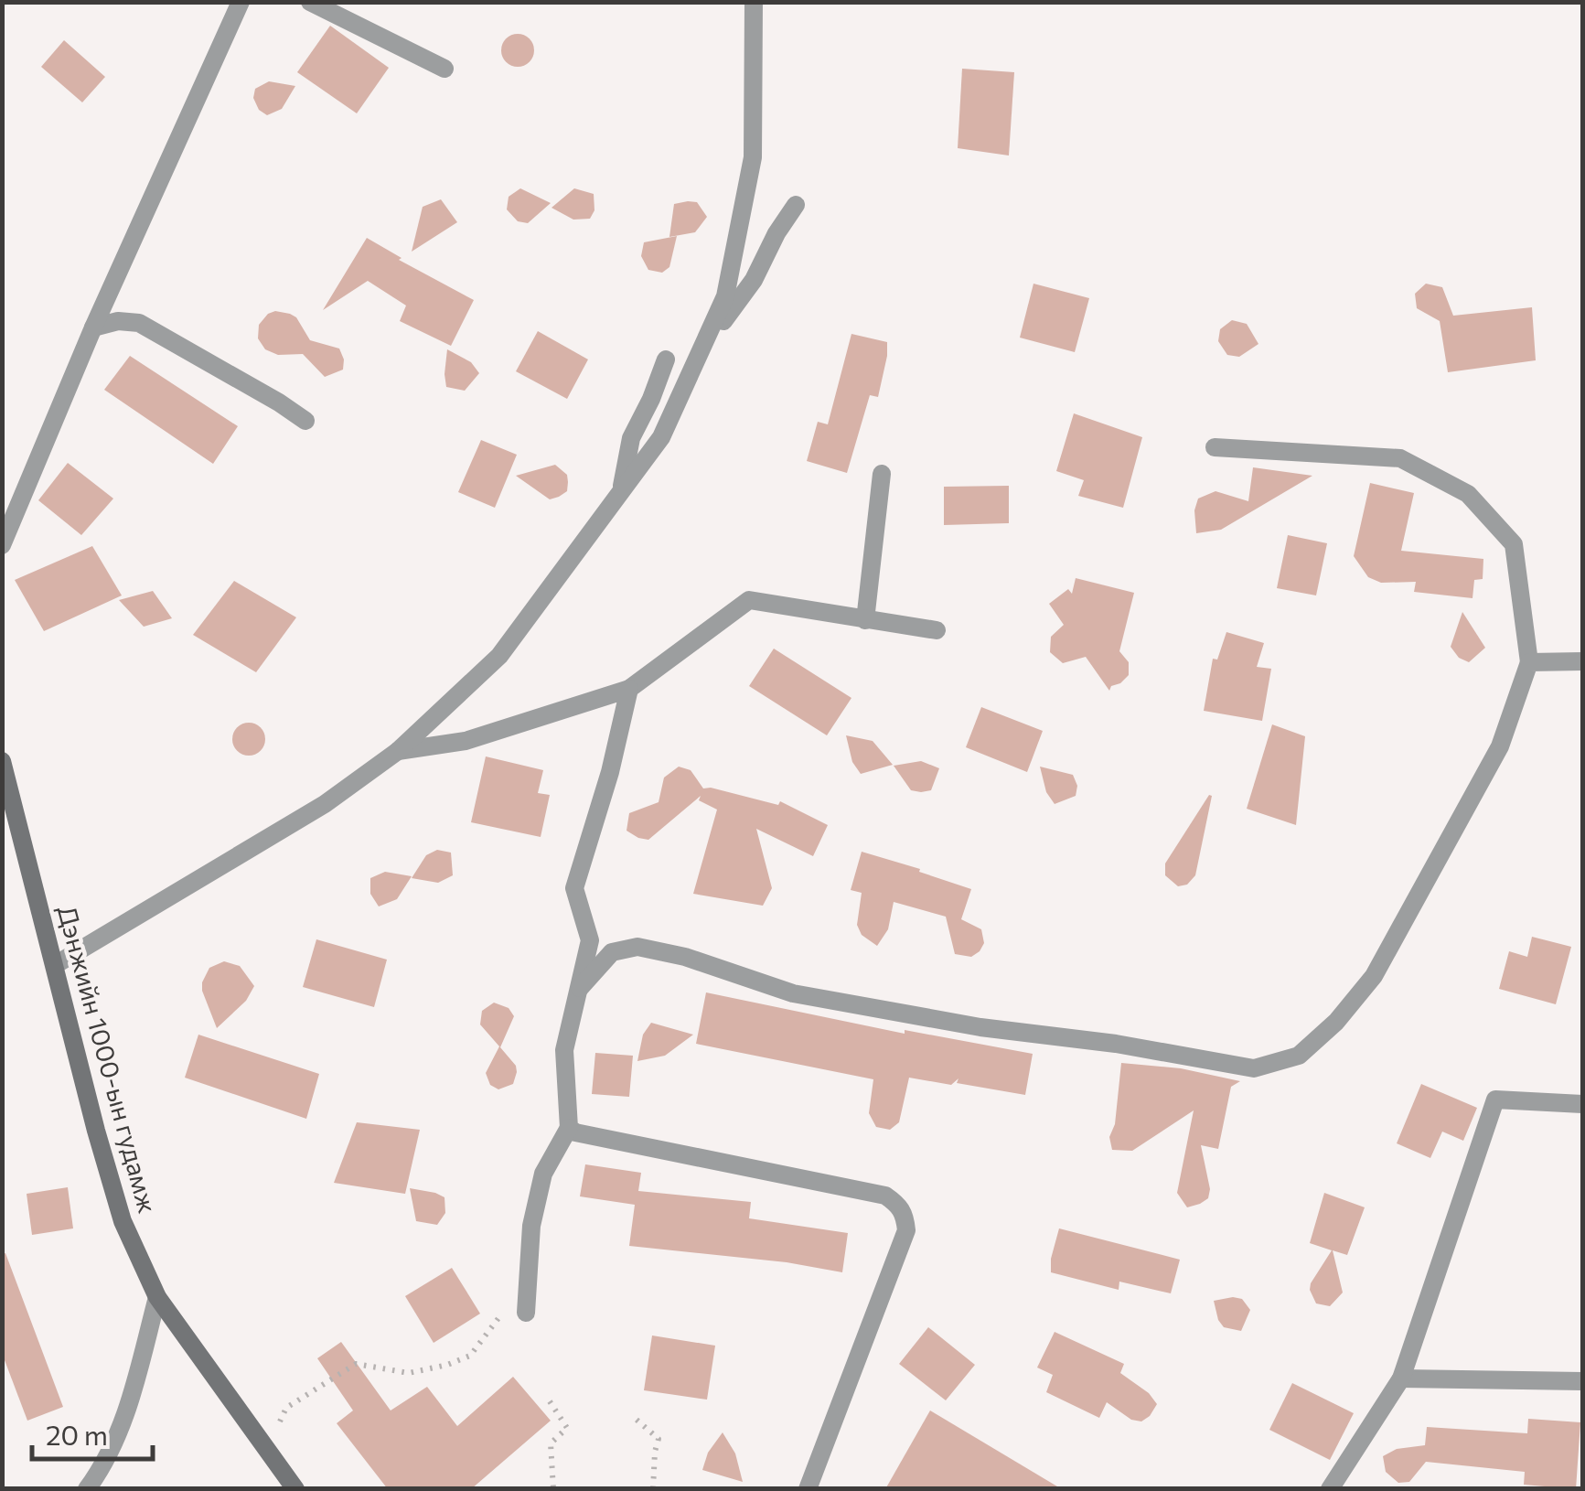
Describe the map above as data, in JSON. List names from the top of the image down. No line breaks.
{"streets":{"main road":["Дэнжийн 1000-ын гудамж"]},"scale_bar":"20 m"}
